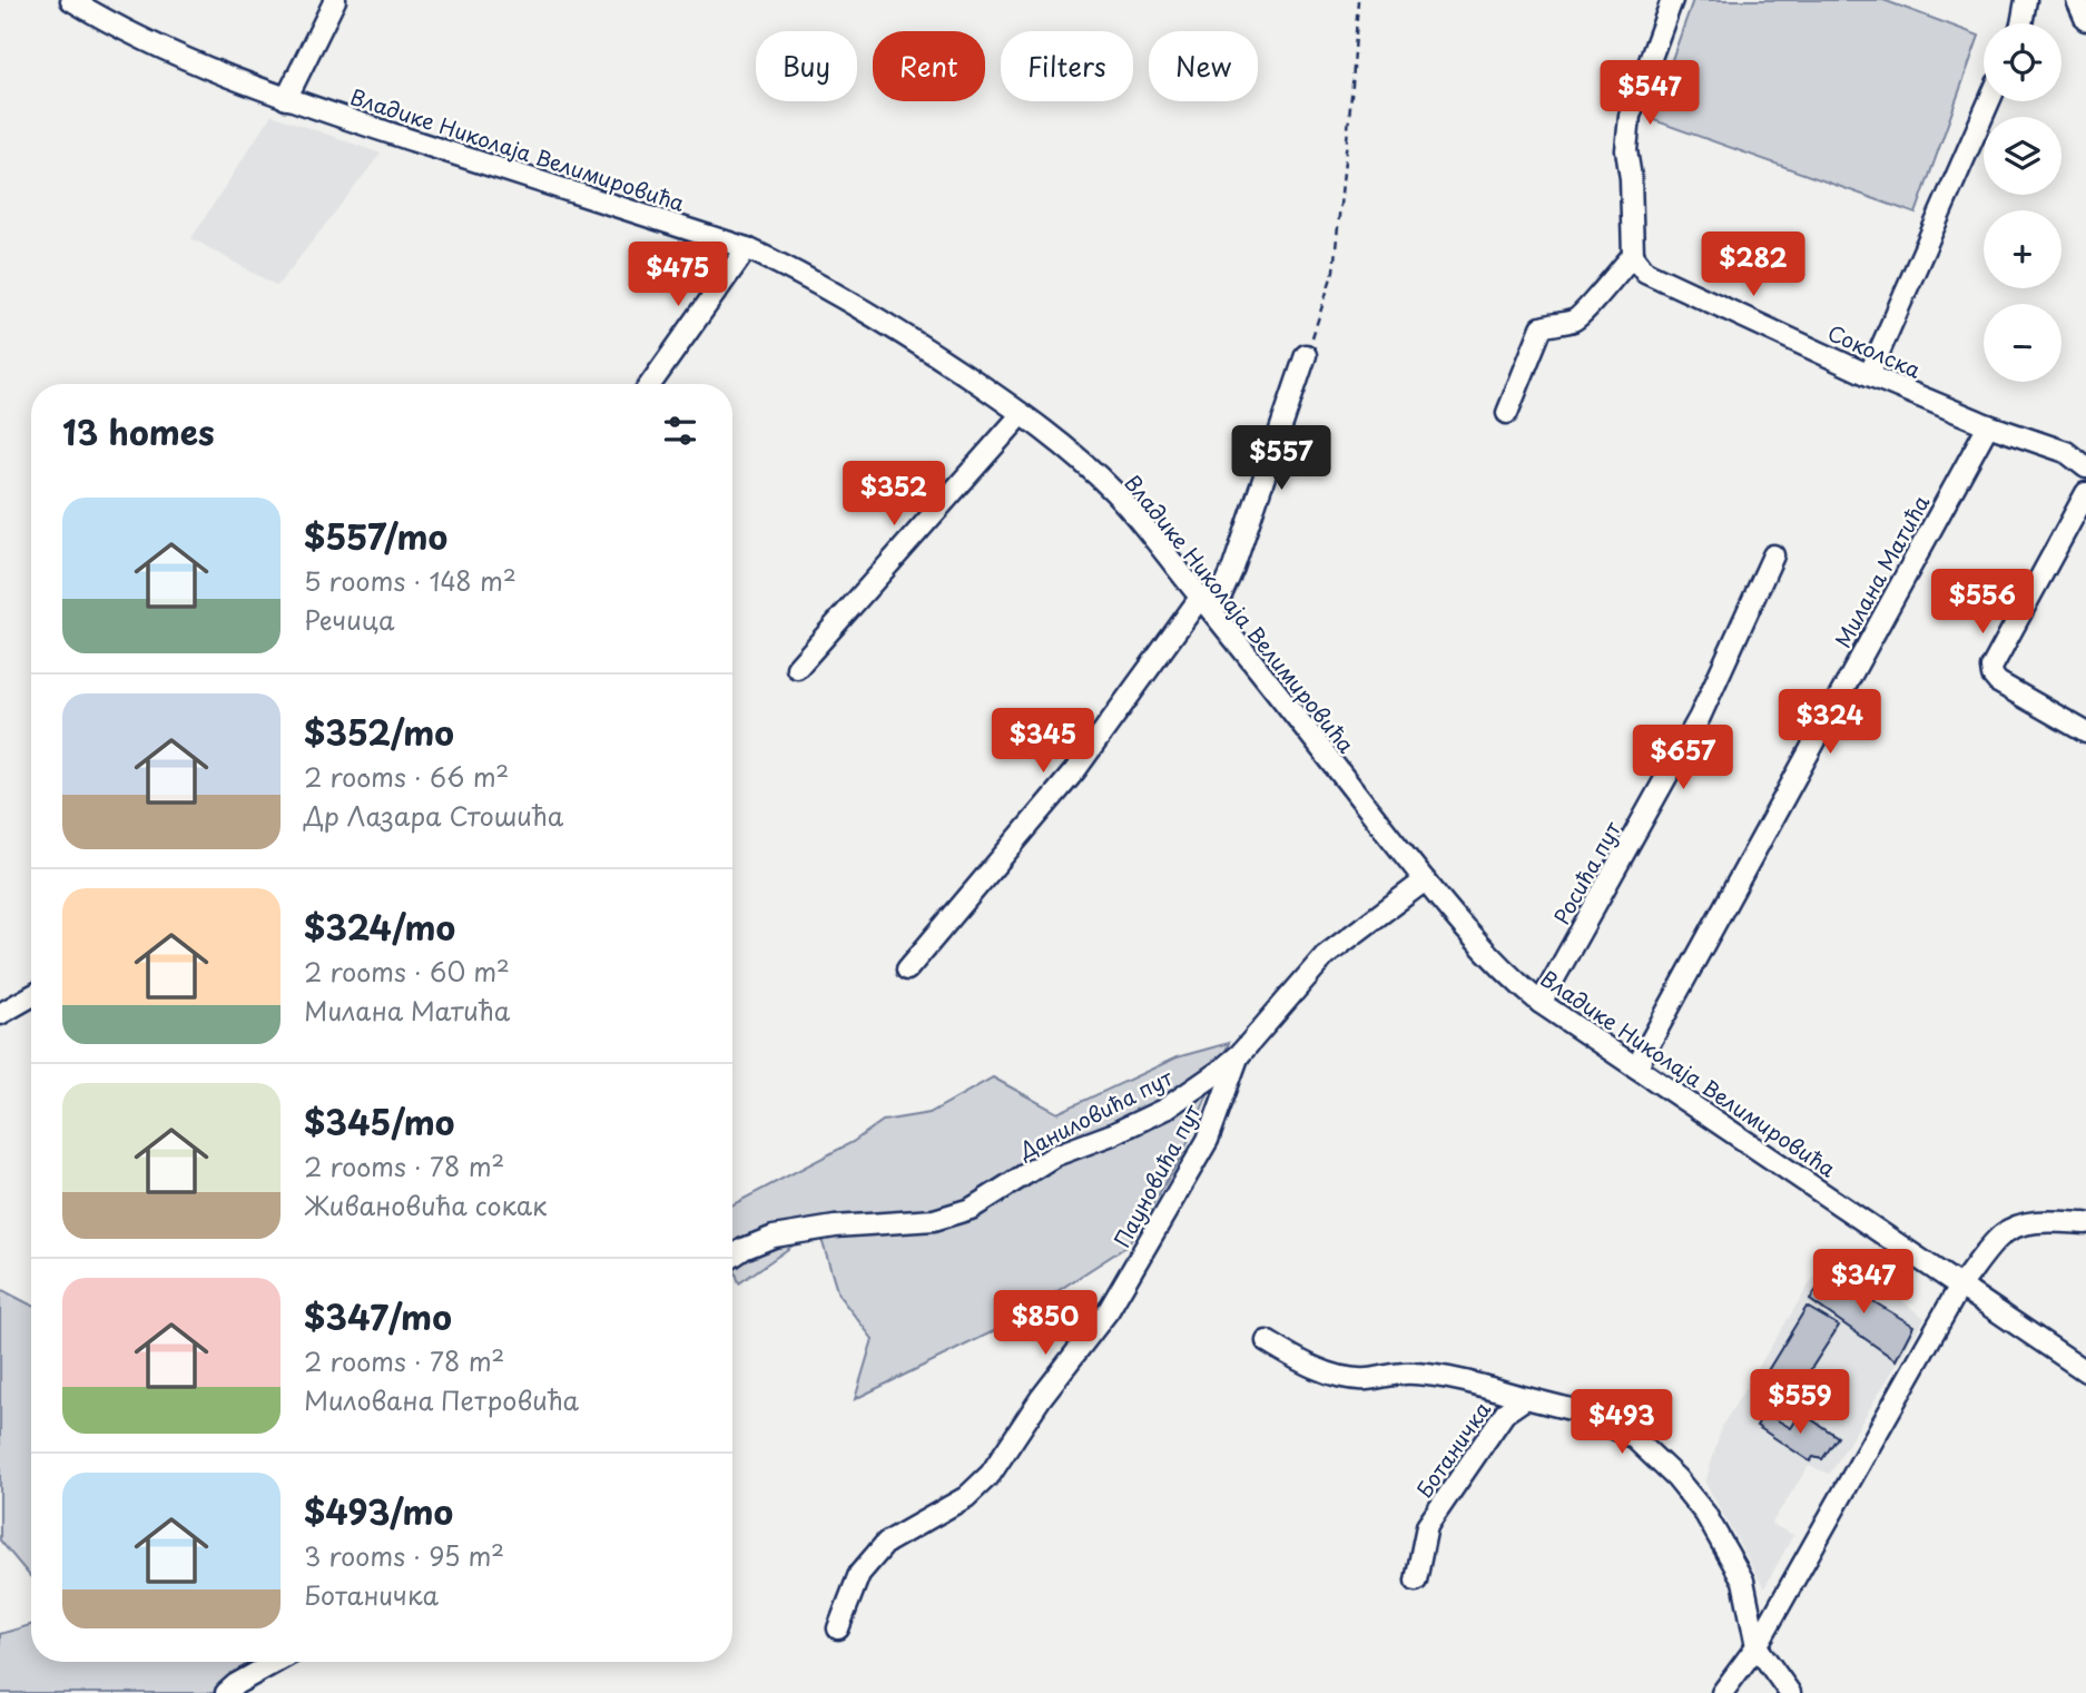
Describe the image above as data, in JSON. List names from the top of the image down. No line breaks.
{"streets":{"street":["Владике Николаја Велимировића","Соколска","Милана Матића","Росића пут","Даниловића пут","Пауновића пут","Ботаничка"]},"crossings":[["Владике Николаја Велимировића","Милана Матића"],["Владике Николаја Велимировића","Росића пут"],["Владике Николаја Велимировића","Даниловића пут"],["Соколска","Милана Матића"],["Даниловића пут","Пауновића пут"]],"page":{"map_buttons":["+","−"],"chip":["Buy","Rent","Filters","New"],"price":["$547","$282","$475","$557","$352","$556","$324","$345","$657","$347","$850","$559","$493"],"heading":"13 homes","list":[{"name":"$557/mo","note":"5 rooms · 148 m² · Речица"},{"name":"$352/mo","note":"2 rooms · 66 m² · Др Лазара Стошића"},{"name":"$324/mo","note":"2 rooms · 60 m² · Милана Матића"},{"name":"$345/mo","note":"2 rooms · 78 m² · Живановића сокак"},{"name":"$347/mo","note":"2 rooms · 78 m² · Милована Петровића"},{"name":"$493/mo","note":"3 rooms · 95 m² · Ботаничка"}]}}
